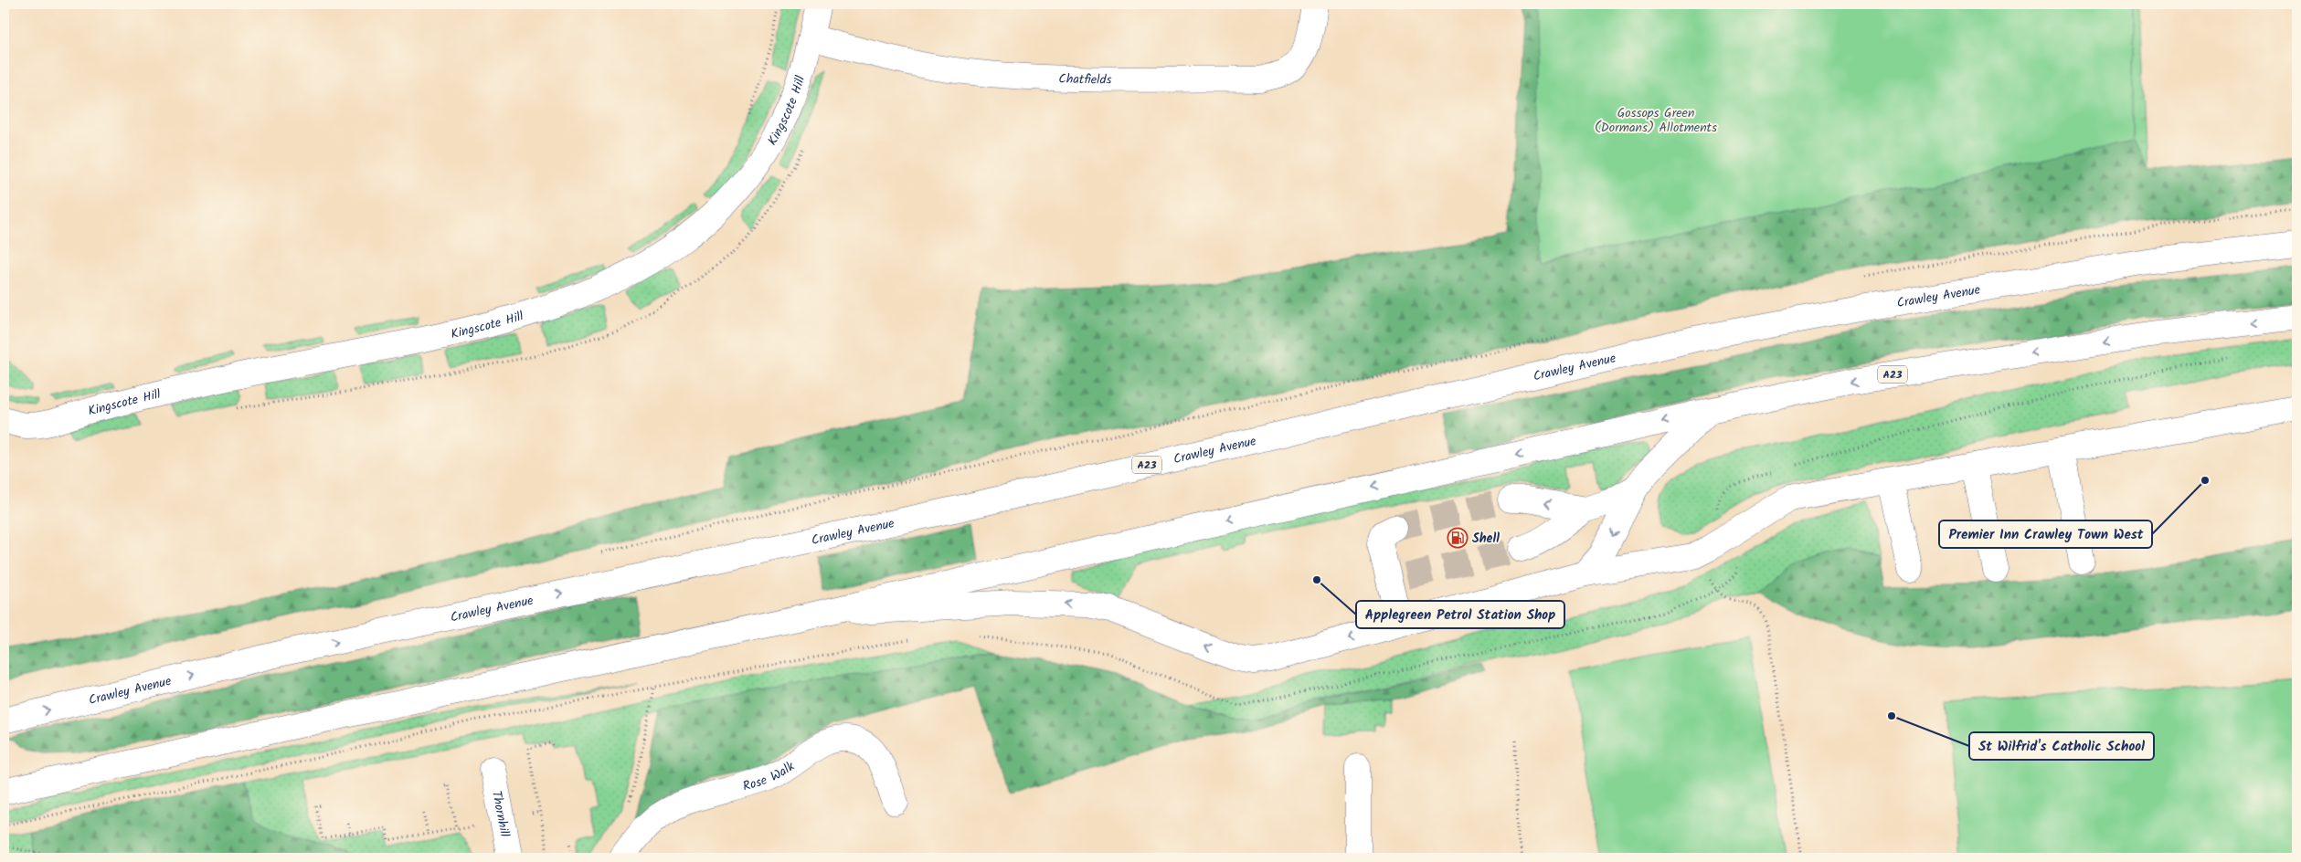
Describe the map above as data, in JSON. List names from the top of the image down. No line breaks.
{"streets":{"main road":["Chatfields","Kingscote Hill","Crawley Avenue","A23","Rose Walk","Thornhill"]},"crossings":[["Chatfields","Kingscote Hill"]],"parks":["Gossops Green (Dormans) Allotments"],"places":{"other":["Premier Inn Crawley Town West","Applegreen Petrol Station Shop","St Wilfrid's Catholic School"],"fuel station":["Shell"]}}
